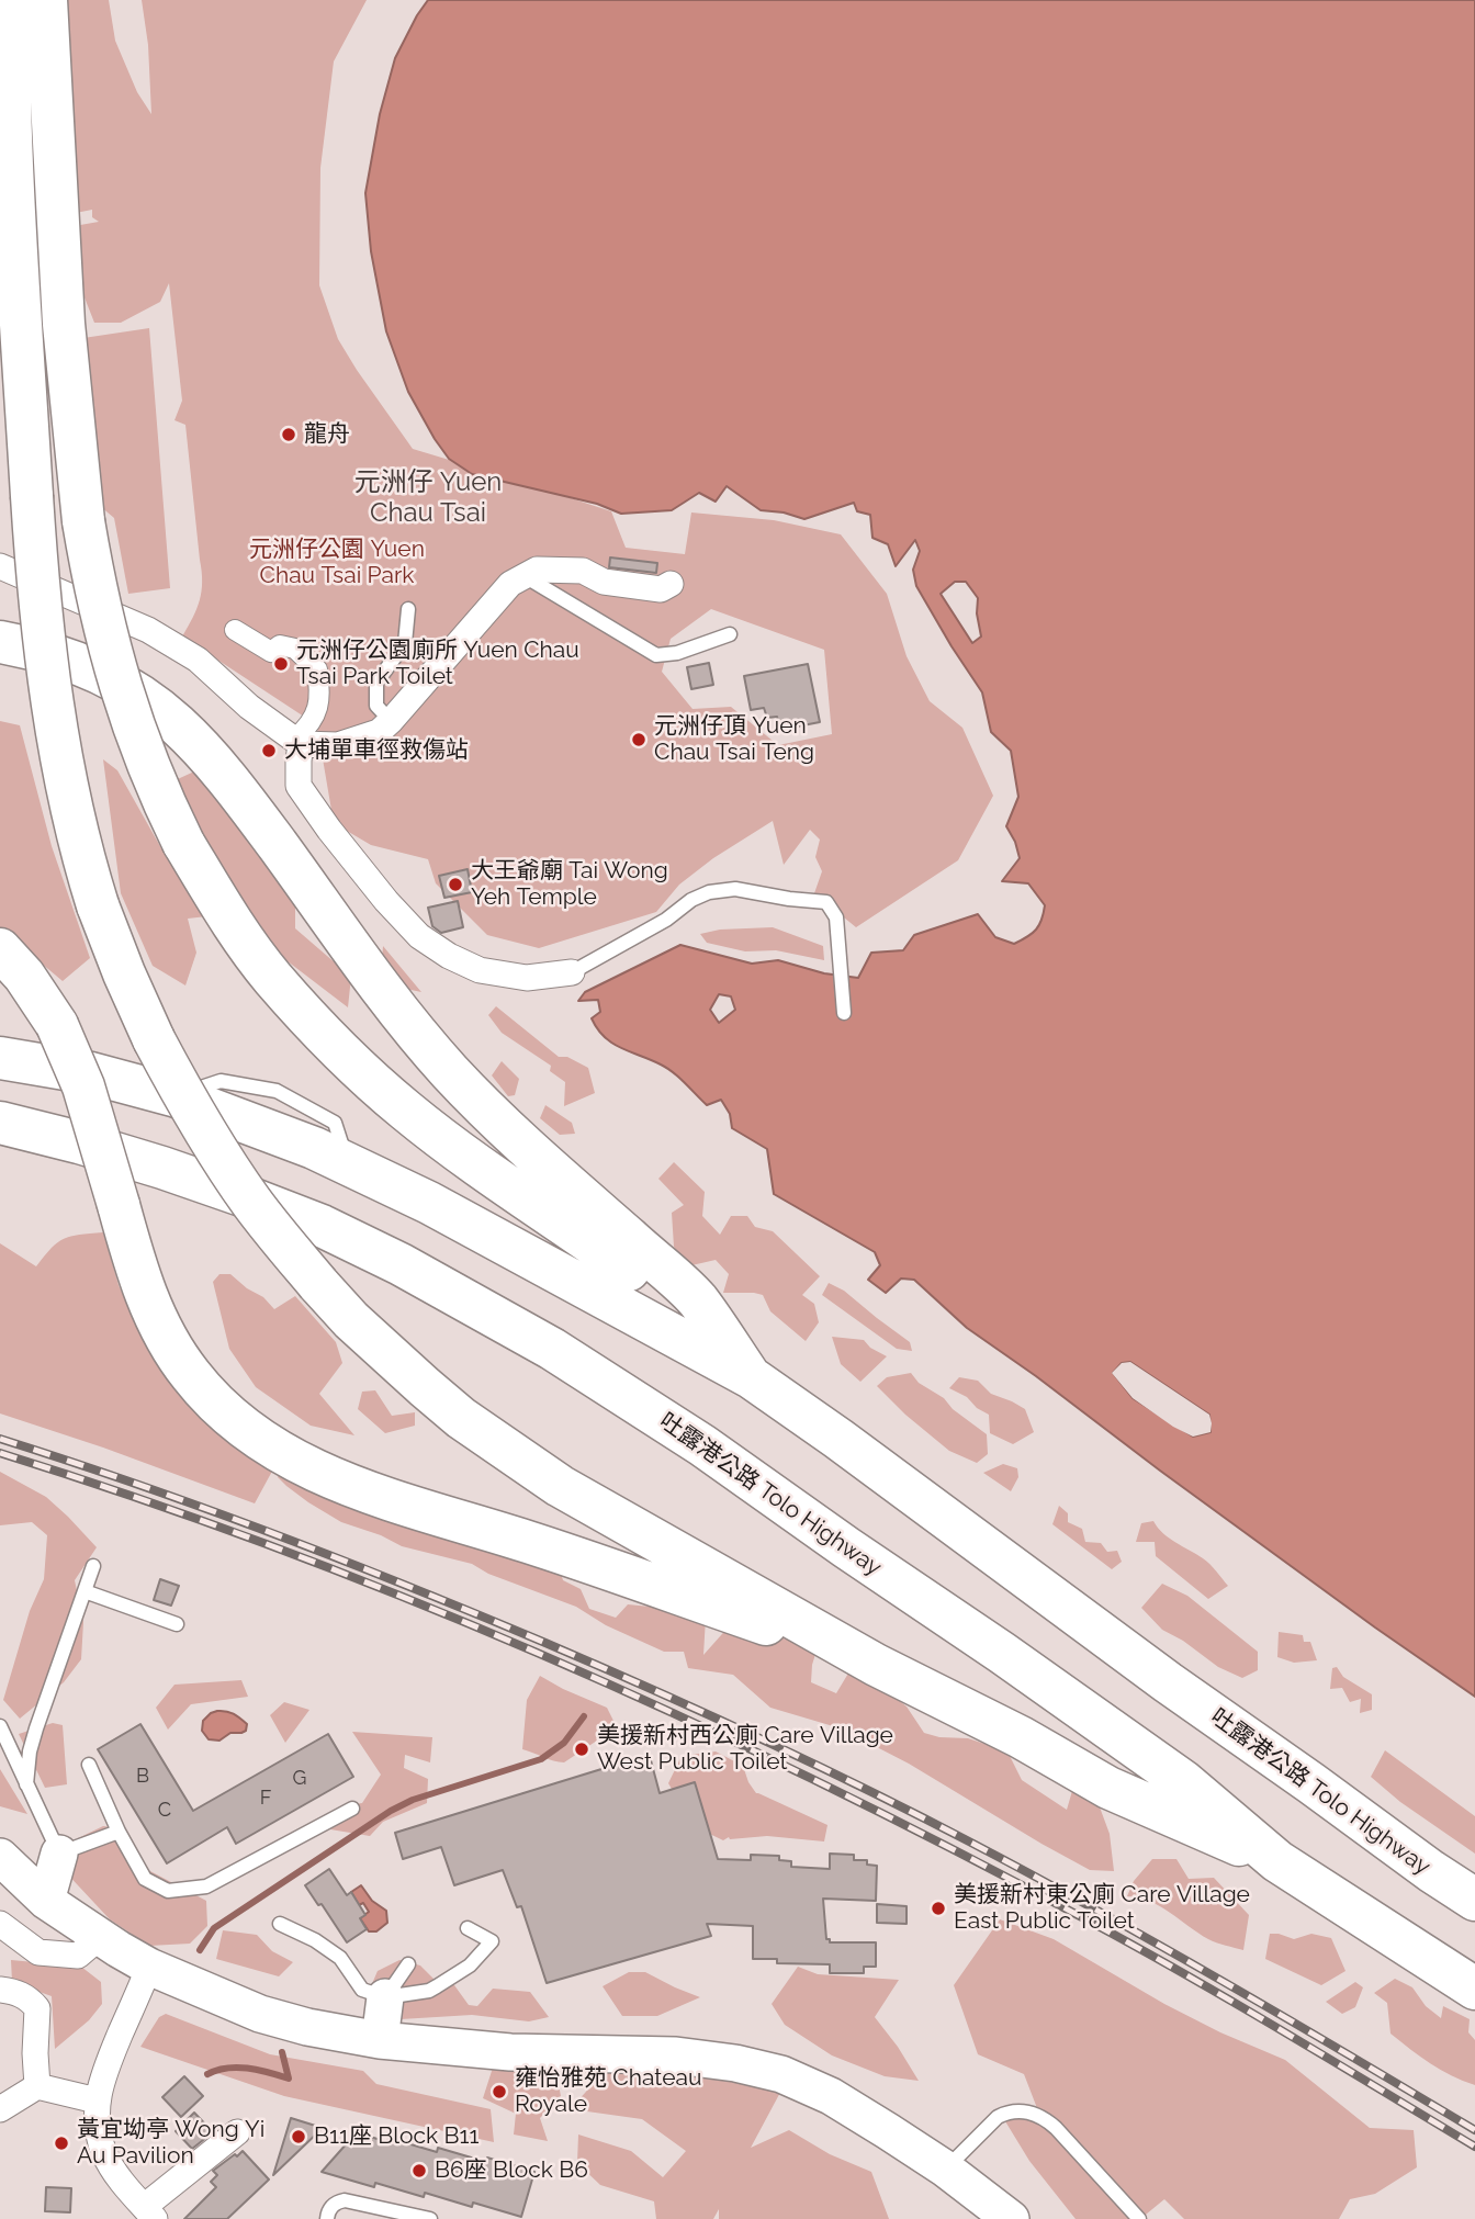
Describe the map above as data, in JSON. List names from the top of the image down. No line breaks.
{"streets":{"highway":["吐露港公路 Tolo Highway"]},"districts":["元洲仔 Yuen Chau Tsai"],"parks":["元洲仔公園 Yuen Chau Tsai Park"],"places":["龍舟","元洲仔公園廁所 Yuen Chau Tsai Park Toilet","元洲仔頂 Yuen Chau Tsai Teng","大埔單車徑救傷站","大王爺廟 Tai Wong Yeh Temple","美援新村西公廁 Care Village West Public Toilet","美援新村東公廁 Care Village East Public Toilet","雍怡雅苑 Chateau Royale","B11座 Block B11","黃宜坳亭 Wong Yi Au Pavilion","B6座 Block B6"],"house_numbers":["B","G","F","C"]}
